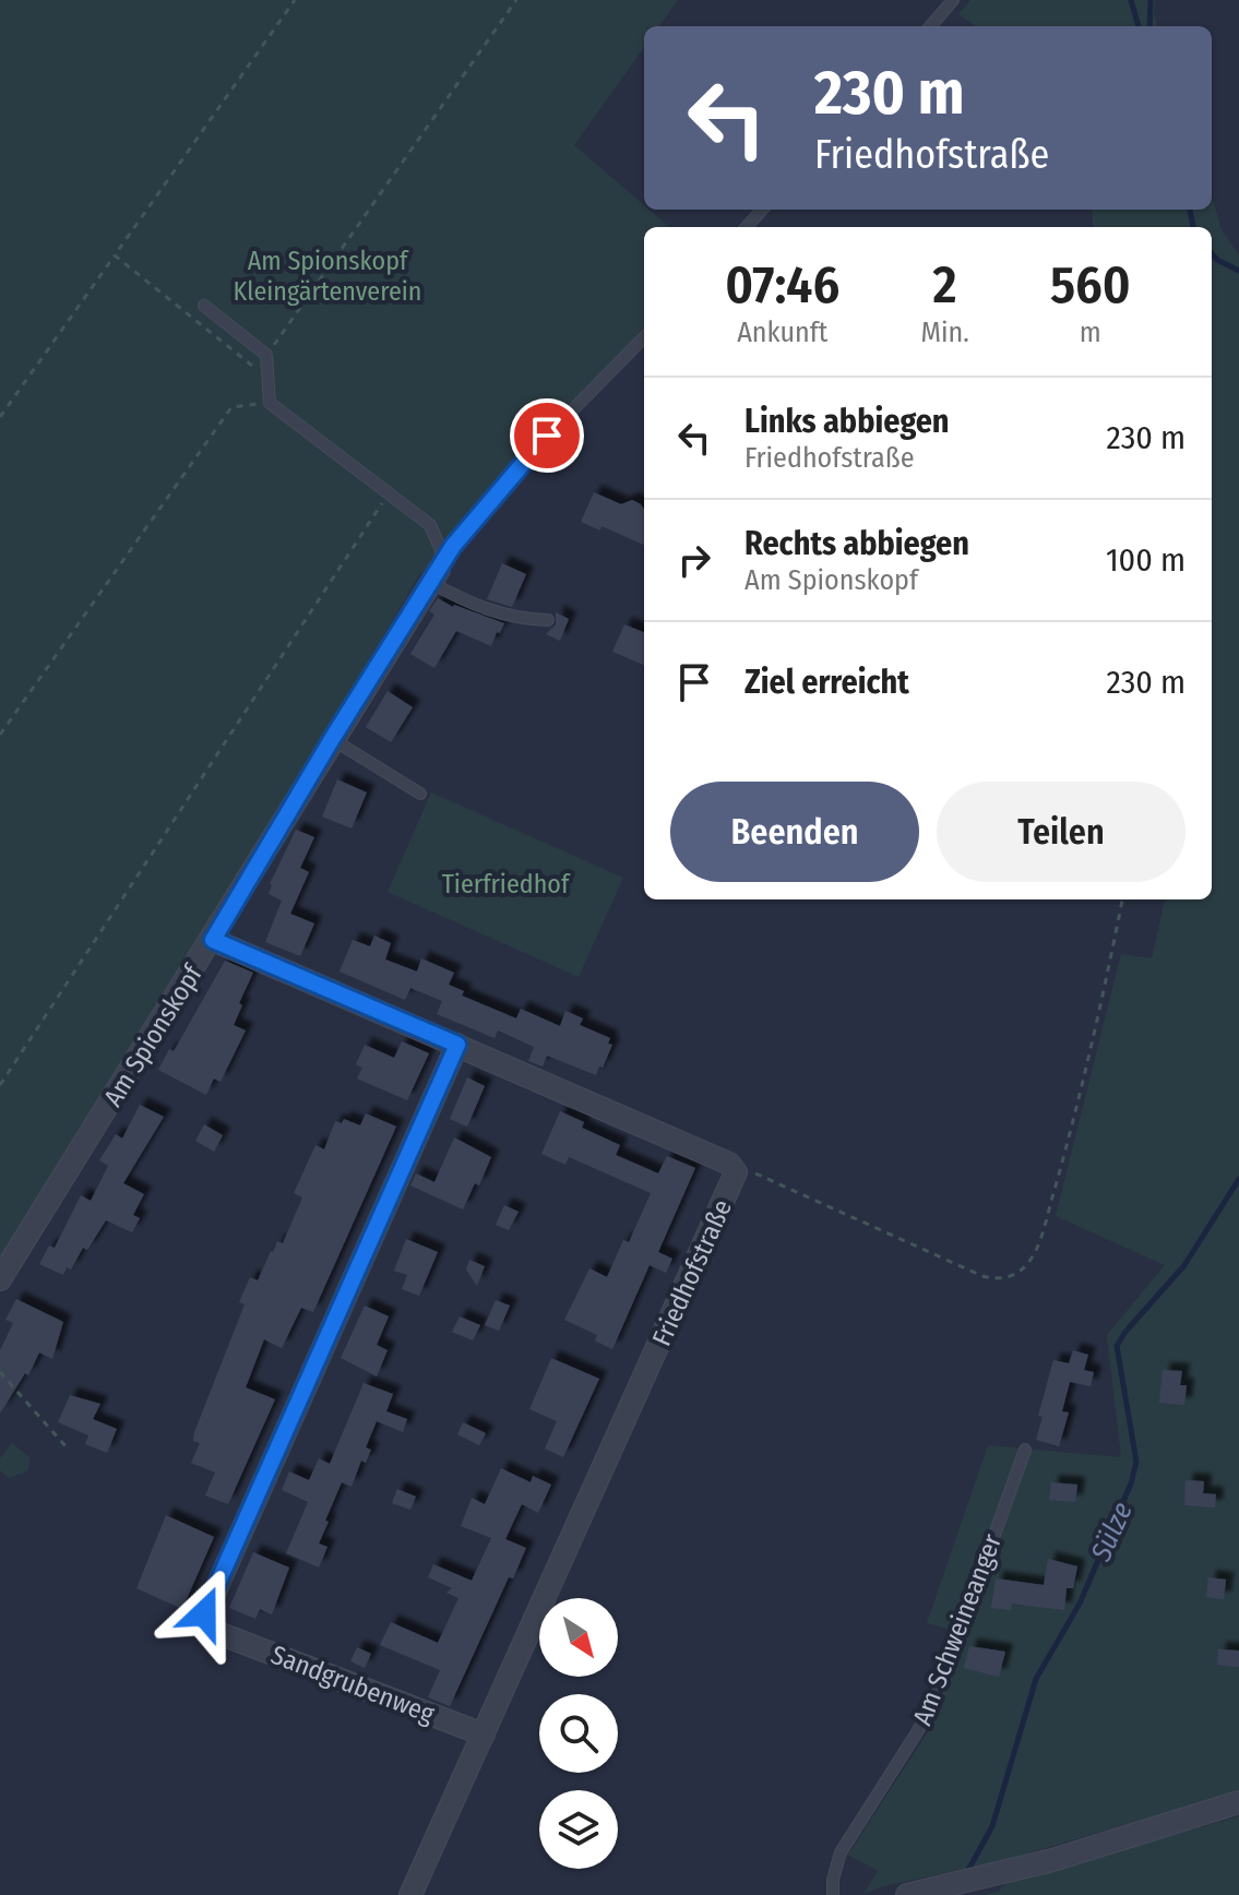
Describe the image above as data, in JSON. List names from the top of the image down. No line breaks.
{"streets":{"street":["Am Spionskopf","Friedhofstraße","Sandgrubenweg"],"lane":["Am Schweineanger"]},"crossings":[["Am Spionskopf","Friedhofstraße"],["Friedhofstraße","Sandgrubenweg"]],"water":["Sülze"],"parks":["Am Spionskopf Kleingärtenverein","Tierfriedhof"],"north":"bottom right","page":{"turn":["230 m","Friedhofstraße"],"eta":["07:46","Ankunft","2","Min.","560","m"],"list":[{"name":"Links abbiegen","note":"Friedhofstraße","value":"230 m"},{"name":"Rechts abbiegen","note":"Am Spionskopf","value":"100 m"},{"name":"Ziel erreicht","value":"230 m"}],"buttons":["Beenden","Teilen"]}}
